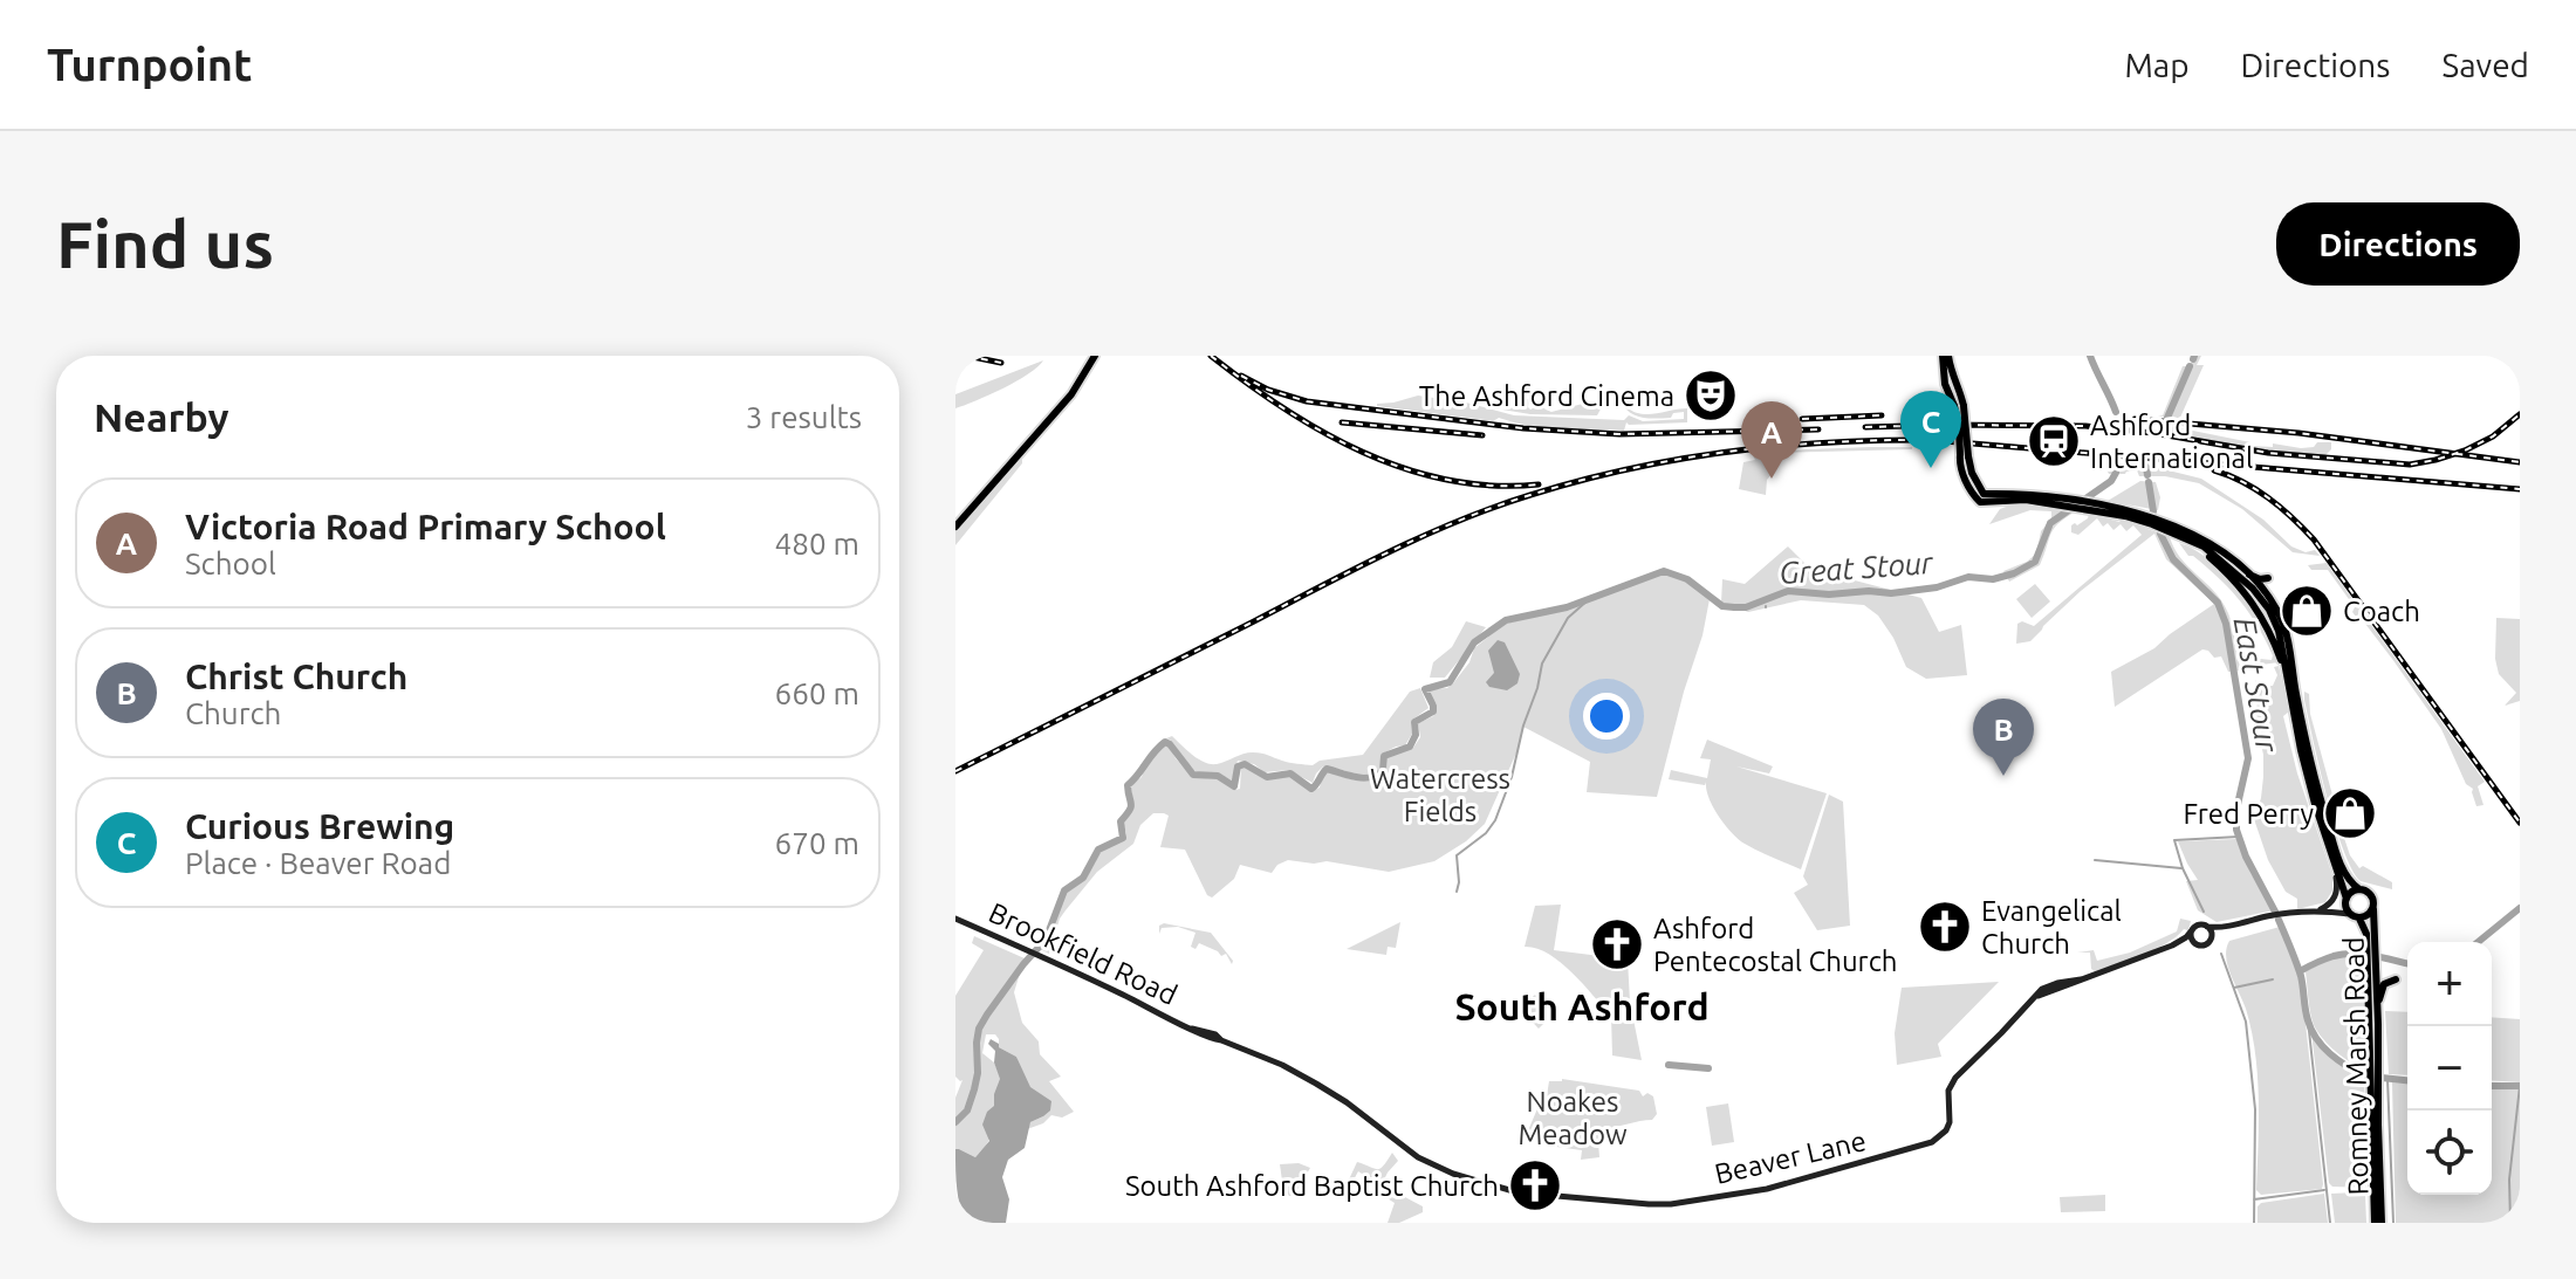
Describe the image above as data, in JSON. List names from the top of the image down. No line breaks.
{"streets":{"main road":["Brookfield Road","Romney Marsh Road","Beaver Lane"]},"crossings":[["Brookfield Road","Beaver Lane"]],"districts":["South Ashford"],"water":["Great Stour","East Stour"],"parks":["Watercress Fields","Noakes Meadow"],"places":{"theatre":["The Ashford Cinema"],"station":["Ashford International"],"shop":["Coach","Fred Perry"],"church":["Evangelical Church","Ashford Pentecostal Church","South Ashford Baptist Church"]},"page":{"header":"Turnpoint","nav":["Map","Directions","Saved"],"buttons":"Directions","title":"Find us","heading":["Nearby","3 results"],"pins":["C","A","B"],"list":[{"mark":"A","name":"Victoria Road Primary School","note":"School","value":"480 m"},{"mark":"B","name":"Christ Church","note":"Church","value":"660 m"},{"mark":"C","name":"Curious Brewing","note":"Place · Beaver Road","value":"670 m"}],"map_buttons":["+","−"]}}
